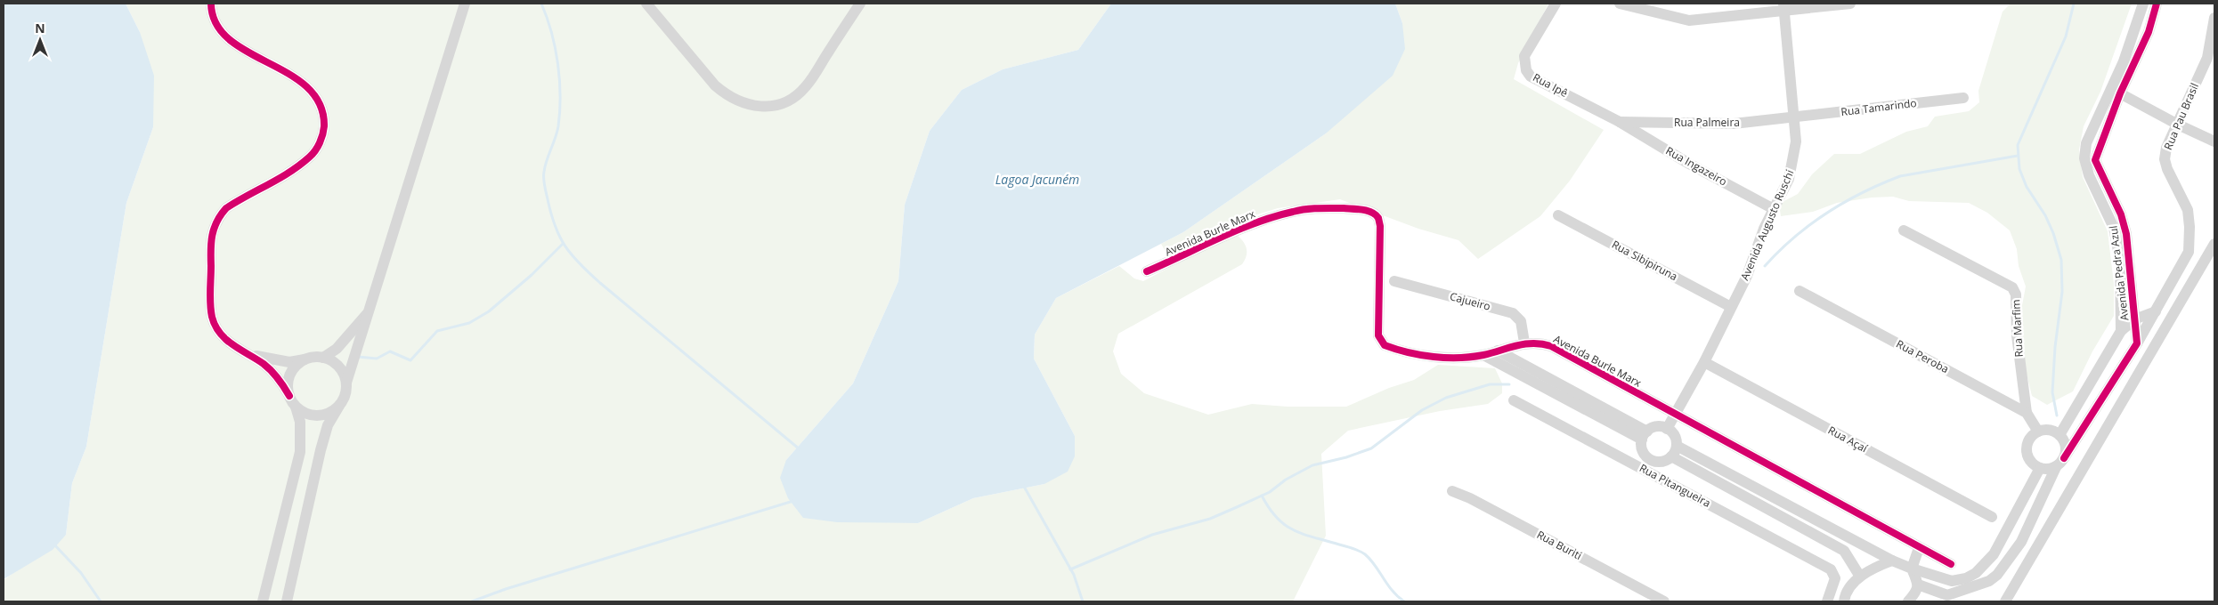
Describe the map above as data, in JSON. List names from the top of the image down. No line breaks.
{"streets":{"street":["Rua Ipê","Rua Tamarindo","Rua Pau Brasil","Rua Palmeira","Rua Ingazeiro","Avenida Augusto Ruschi","Avenida Burle Marx","Rua Sibipiruna","Avenida Pedra Azul","Cajueiro","Rua Marfim","Rua Peroba","Rua Açaí","Rua Pitangueira","Rua Buriti"]},"crossings":[["Rua Ipê","Rua Palmeira"],["Rua Ipê","Rua Ingazeiro"],["Rua Tamarindo","Rua Palmeira"],["Rua Tamarindo","Avenida Augusto Ruschi"],["Rua Pau Brasil","Avenida Pedra Azul"],["Rua Palmeira","Rua Ingazeiro"],["Rua Palmeira","Avenida Augusto Ruschi"],["Rua Ingazeiro","Avenida Augusto Ruschi"],["Avenida Augusto Ruschi","Avenida Burle Marx"],["Avenida Augusto Ruschi","Rua Sibipiruna"],["Avenida Augusto Ruschi","Rua Açaí"],["Avenida Burle Marx","Cajueiro"],["Rua Marfim","Rua Peroba"]],"water":["Lagoa Jacuném"],"north":"top"}
